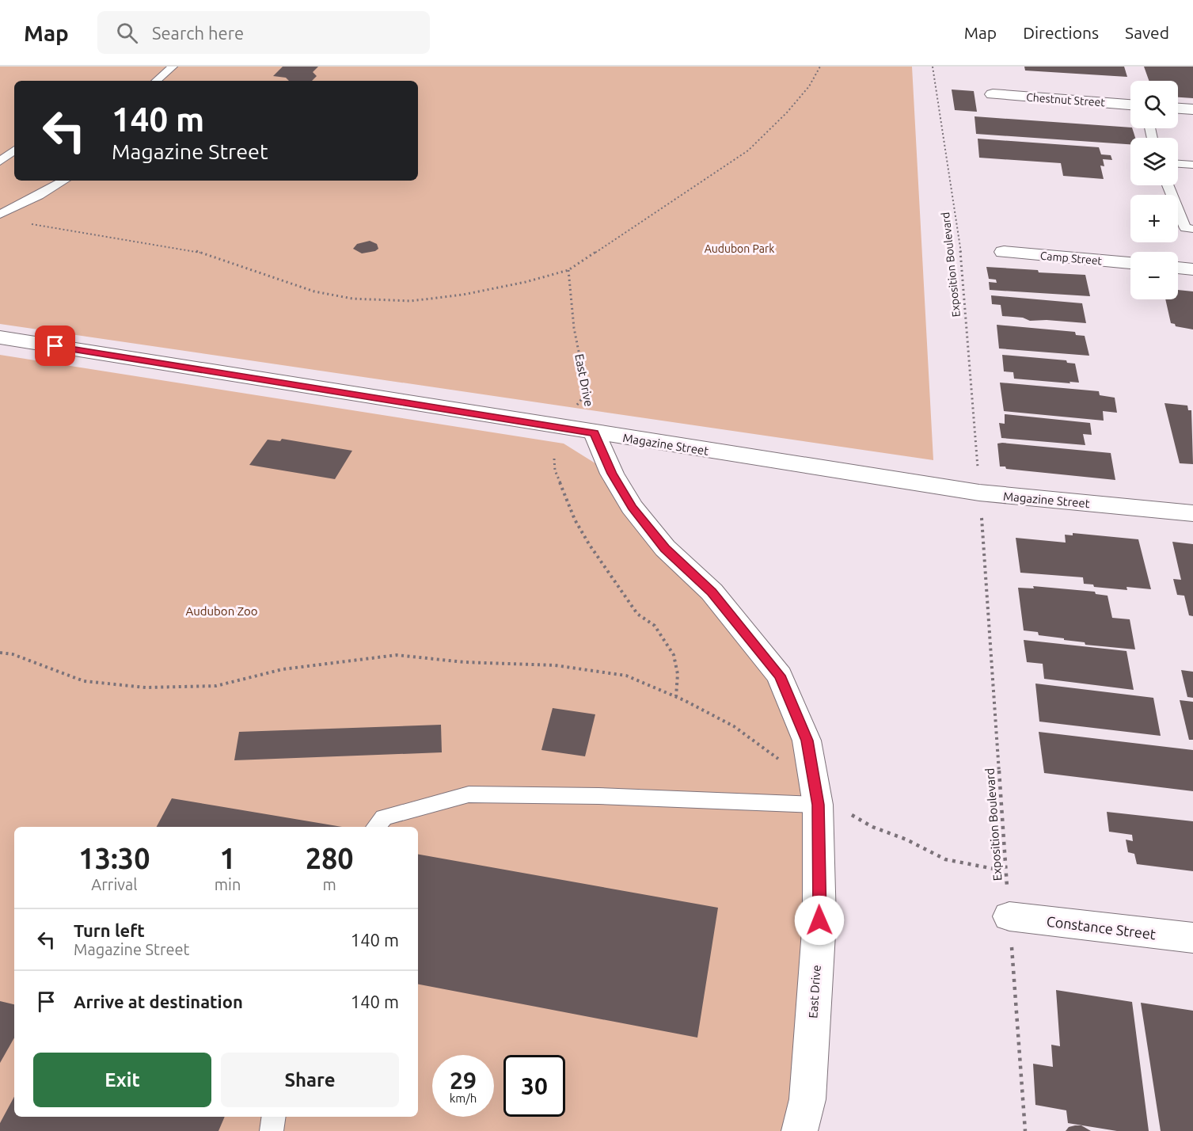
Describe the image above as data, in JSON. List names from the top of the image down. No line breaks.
{"streets":{"street":["Chestnut Street","Camp Street","East Drive","Magazine Street","Constance Street"],"path":["Exposition Boulevard"]},"crossings":[["Exposition Boulevard","Constance Street"],["East Drive","Magazine Street"]],"parks":["Audubon Park","Audubon Zoo"],"page":{"header":"Map","search":"Search here","nav":["Map","Directions","Saved"],"map_buttons":["+","−"],"turn":["140 m","Magazine Street"],"eta":["13:30","Arrival","1","min","280","m"],"list":[{"name":"Turn left","note":"Magazine Street","value":"140 m"},{"name":"Arrive at destination","value":"140 m"}],"buttons":["Exit","Share"],"speed":"29 km/h","limit":"30"}}
